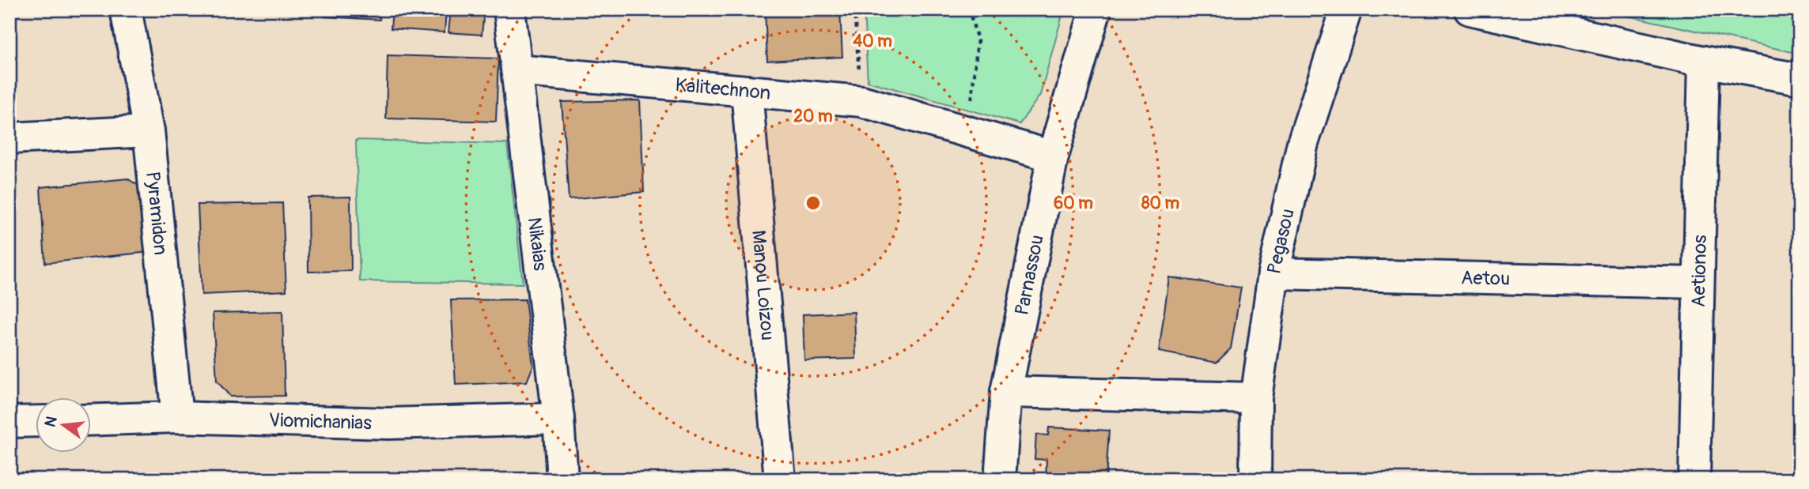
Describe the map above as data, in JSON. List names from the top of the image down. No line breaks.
{"streets":{"street":["Kalitechnon","Pyramidon","Pegasou","Nikaias","Aetionos","Parnassou","Aetou","Manou Loizou","Viomichanias"]},"crossings":[["Kalitechnon","Nikaias"],["Kalitechnon","Parnassou"],["Kalitechnon","Manou Loizou"],["Pyramidon","Viomichanias"],["Pegasou","Aetou"],["Nikaias","Viomichanias"],["Aetionos","Aetou"]],"north":"left","rings":["40 m","20 m","60 m","80 m"]}
